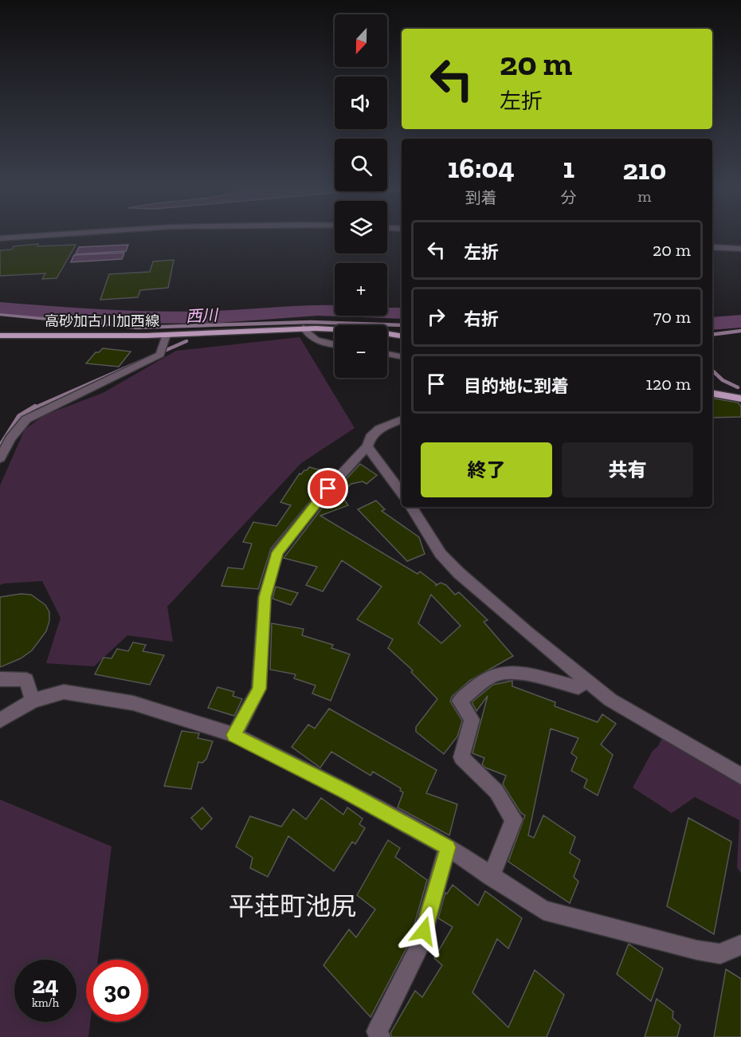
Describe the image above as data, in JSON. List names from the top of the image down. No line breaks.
{"streets":{"main road":["高砂加古川加西線"]},"districts":["平荘町池尻"],"water":["西川"],"north":"bottom","page":{"map_buttons":["+","−"],"turn":["20 m","左折"],"eta":["16:04","到着","1","分","210","m"],"list":[{"name":"左折","value":"20 m"},{"name":"右折","value":"70 m"},{"name":"目的地に到着","value":"120 m"}],"buttons":["終了","共有"],"speed":"24 km/h","limit":"30"}}
